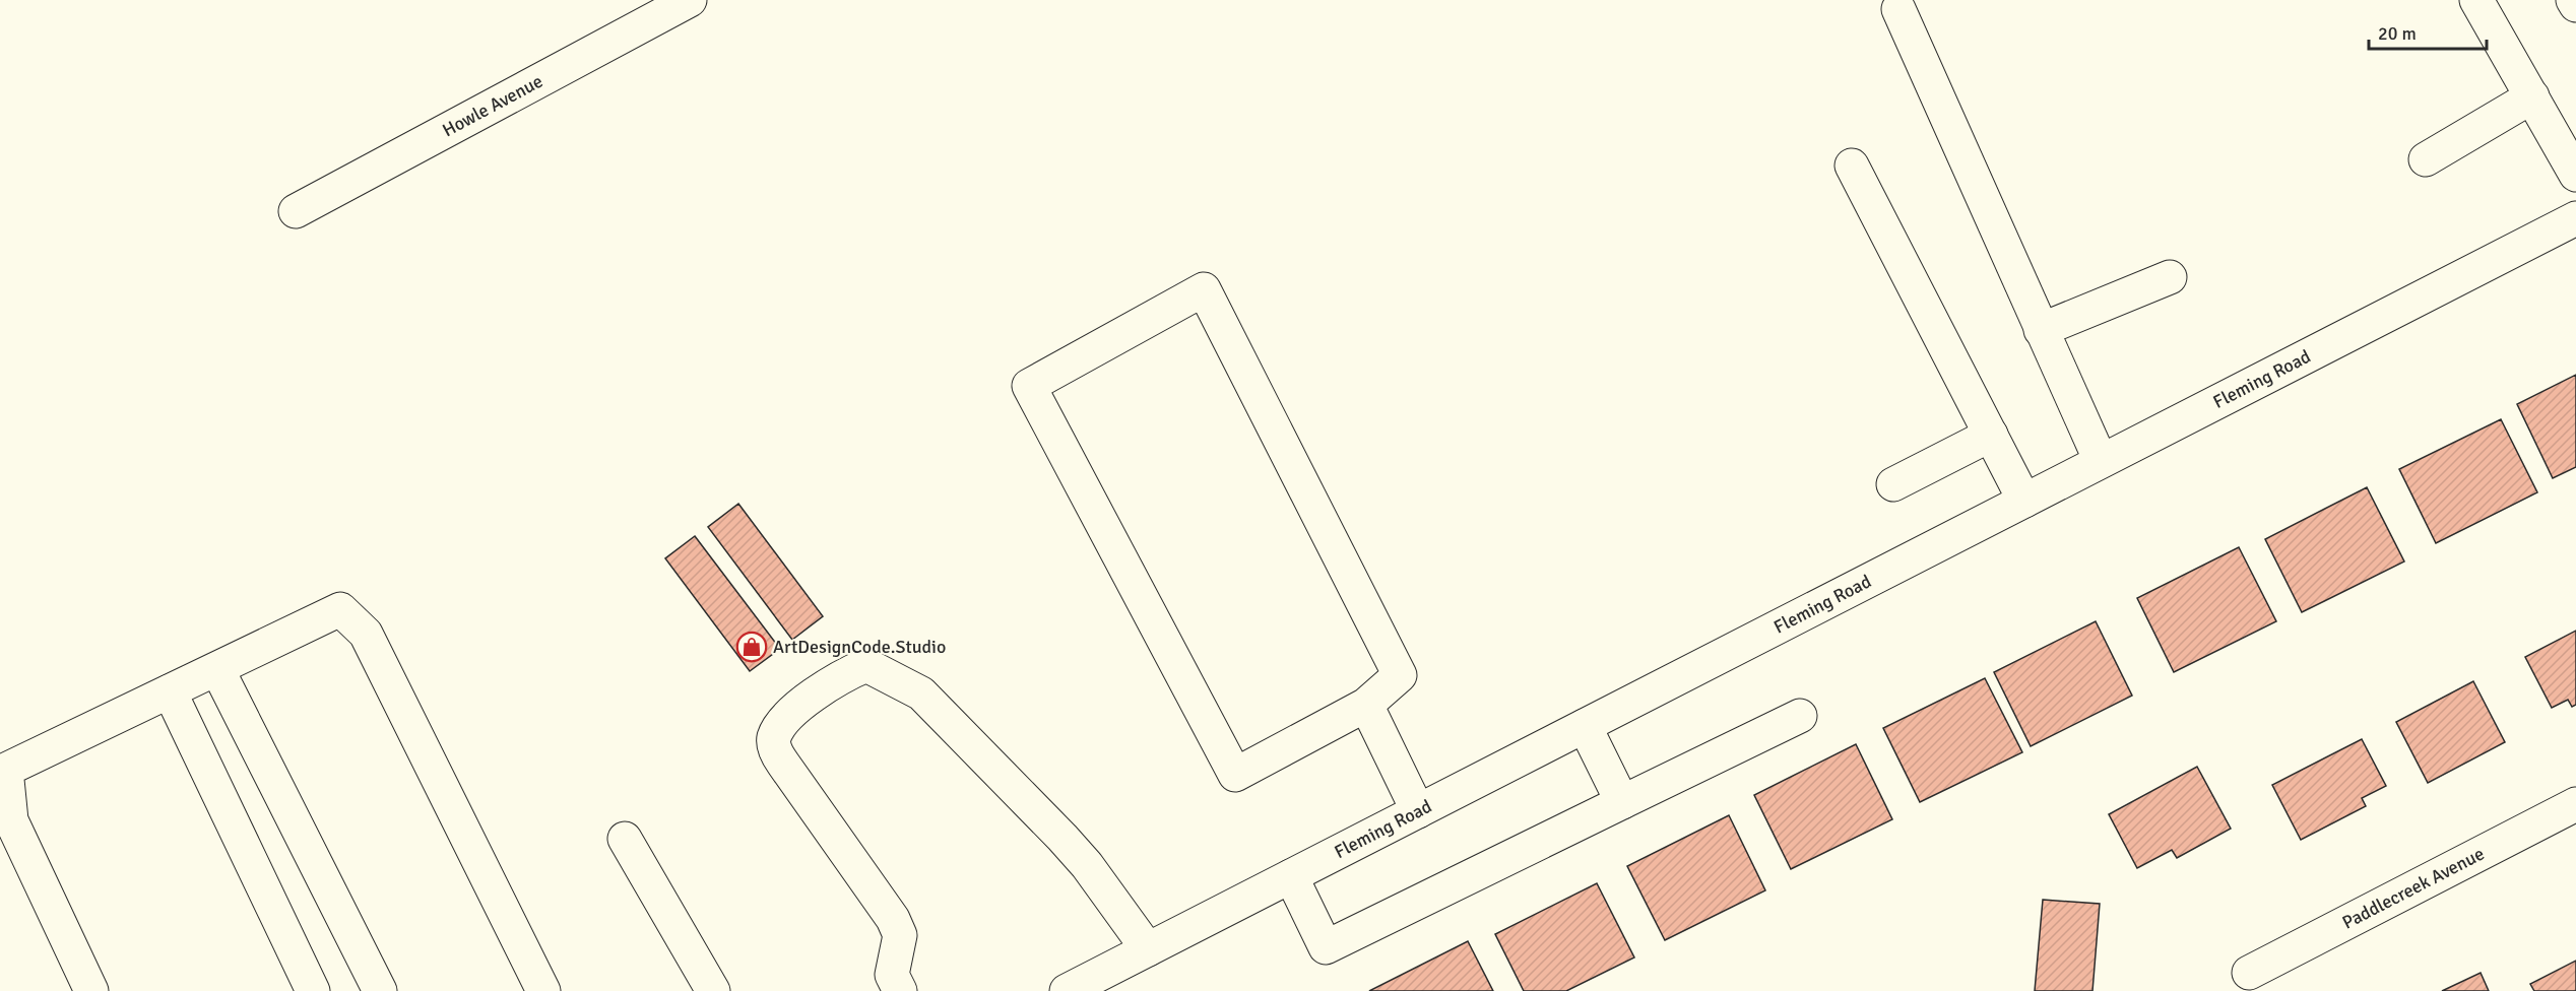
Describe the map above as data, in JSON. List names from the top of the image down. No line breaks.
{"streets":{"street":["Howle Avenue","Fleming Road","Paddlecreek Avenue"]},"places":{"shop":["ArtDesignCode.Studio"]},"scale_bar":"20 m"}
